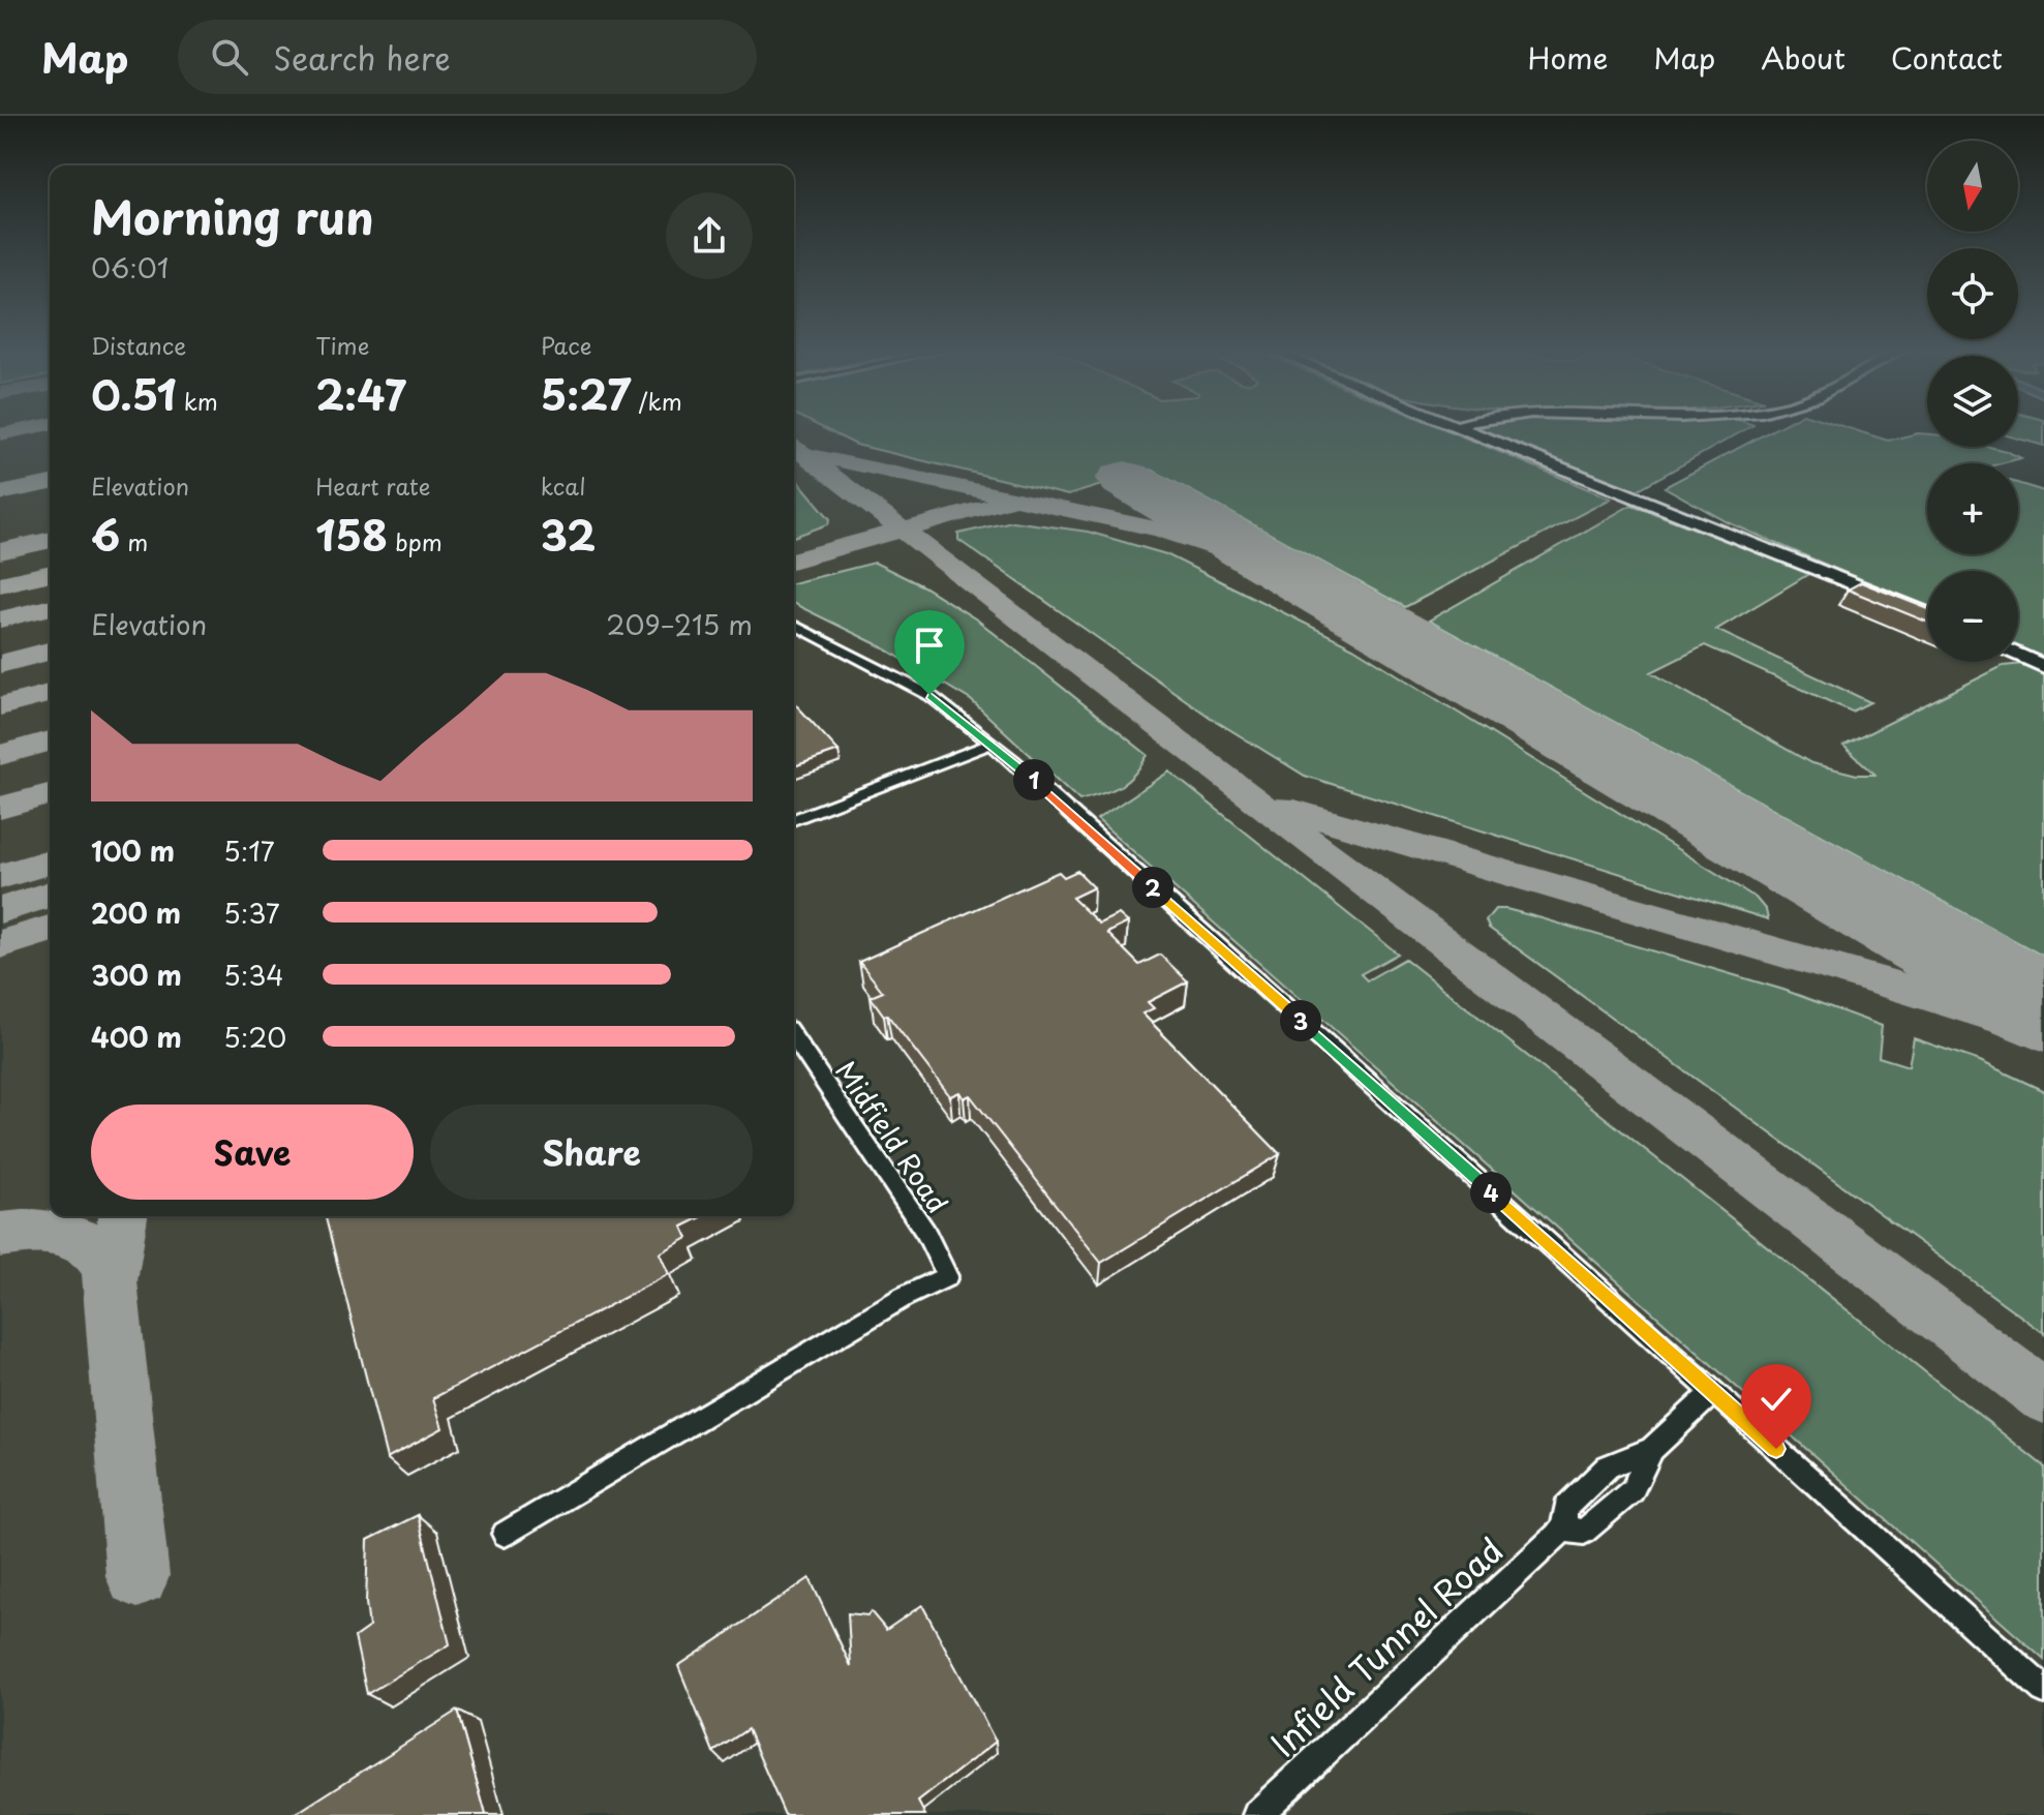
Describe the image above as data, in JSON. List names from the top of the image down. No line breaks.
{"streets":{"street":["Midfield Road","Infield Tunnel Road"]},"north":"bottom","page":{"header":"Map","search":"Search here","nav":["Home","Map","About","Contact"],"map_buttons":["+","−"],"heading":["Morning run","06:01"],"stats":[["Distance","0.51 km"],["Time","2:47"],["Pace","5:27 /km"],["Elevation","6 m"],["Heart rate","158 bpm"],["kcal","32"]],"chart":["Elevation","209–215 m"],"pins":["1","2","3","4"],"list":[{"name":"100 m","note":"5:17"},{"name":"200 m","note":"5:37"},{"name":"300 m","note":"5:34"},{"name":"400 m","note":"5:20"}],"buttons":["Save","Share"]}}
